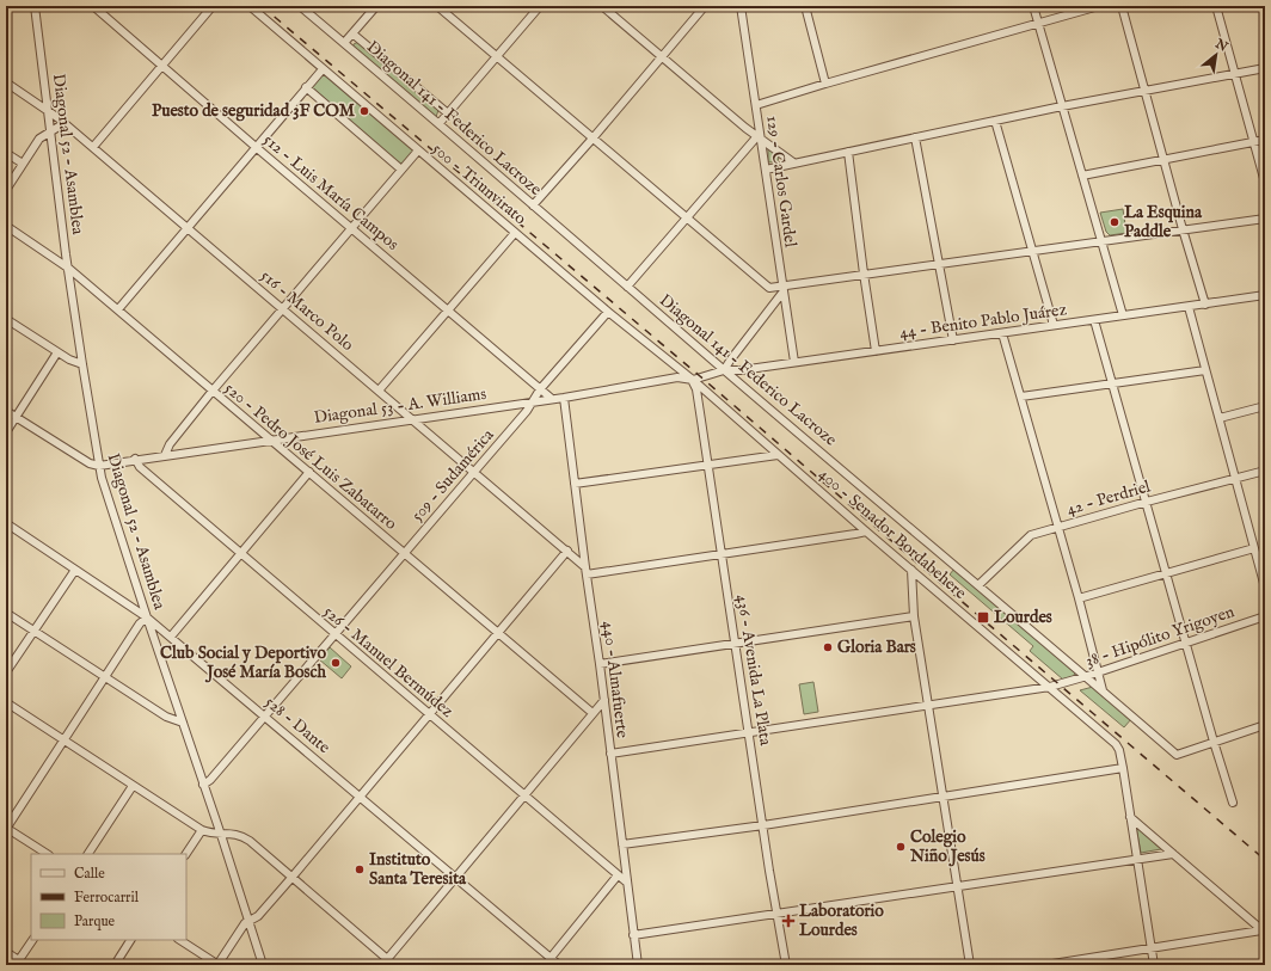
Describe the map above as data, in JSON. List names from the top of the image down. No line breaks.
{"streets":{"street":["Diagonal 141 - Federico Lacroze","Diagonal 52 - Asamblea","129 - Carlos Gardel","500 - Triunvirato","512 - Luis María Campos","516 - Marco Polo","44 - Benito Pablo Juárez","Diagonal 53 - A. Williams","520 - Pedro José Luis Zabatarro","509 - Sudamérica","42 - Perdriel","400 - Senador Bordabehere","38 - Hipólito Yrigoyen","526 - Manuel Bermúdez","436 - Avenida La Plata","440 - Almafuerte","528 - Dante"]},"crossings":[["Diagonal 141 - Federico Lacroze","44 - Benito Pablo Juárez"],["Diagonal 141 - Federico Lacroze","42 - Perdriel"],["Diagonal 141 - Federico Lacroze","38 - Hipólito Yrigoyen"],["Diagonal 52 - Asamblea","516 - Marco Polo"],["Diagonal 52 - Asamblea","Diagonal 53 - A. Williams"],["Diagonal 52 - Asamblea","520 - Pedro José Luis Zabatarro"],["Diagonal 52 - Asamblea","509 - Sudamérica"],["Diagonal 52 - Asamblea","528 - Dante"],["129 - Carlos Gardel","44 - Benito Pablo Juárez"],["500 - Triunvirato","Diagonal 53 - A. Williams"],["500 - Triunvirato","509 - Sudamérica"],["500 - Triunvirato","400 - Senador Bordabehere"],["500 - Triunvirato","436 - Avenida La Plata"],["512 - Luis María Campos","Diagonal 53 - A. Williams"],["512 - Luis María Campos","509 - Sudamérica"],["516 - Marco Polo","Diagonal 53 - A. Williams"],["516 - Marco Polo","509 - Sudamérica"],["516 - Marco Polo","440 - Almafuerte"],["44 - Benito Pablo Juárez","Diagonal 53 - A. Williams"],["Diagonal 53 - A. Williams","520 - Pedro José Luis Zabatarro"],["Diagonal 53 - A. Williams","509 - Sudamérica"],["Diagonal 53 - A. Williams","400 - Senador Bordabehere"],["Diagonal 53 - A. Williams","526 - Manuel Bermúdez"],["Diagonal 53 - A. Williams","436 - Avenida La Plata"],["Diagonal 53 - A. Williams","440 - Almafuerte"],["520 - Pedro José Luis Zabatarro","509 - Sudamérica"],["509 - Sudamérica","526 - Manuel Bermúdez"],["509 - Sudamérica","528 - Dante"],["400 - Senador Bordabehere","38 - Hipólito Yrigoyen"],["400 - Senador Bordabehere","436 - Avenida La Plata"],["38 - Hipólito Yrigoyen","436 - Avenida La Plata"],["38 - Hipólito Yrigoyen","440 - Almafuerte"],["526 - Manuel Bermúdez","440 - Almafuerte"]],"places":{"other":["Puesto de seguridad 3F COM","La Esquina Paddle","Gloria Bars","Club Social y Deportivo José María Bosch","Colegio Niño Jesús","Instituto Santa Teresita"],"transit":["Lourdes"],"health":["Laboratorio Lourdes"]},"legend":["Calle","Ferrocarril","Parque"],"north":"top right"}
